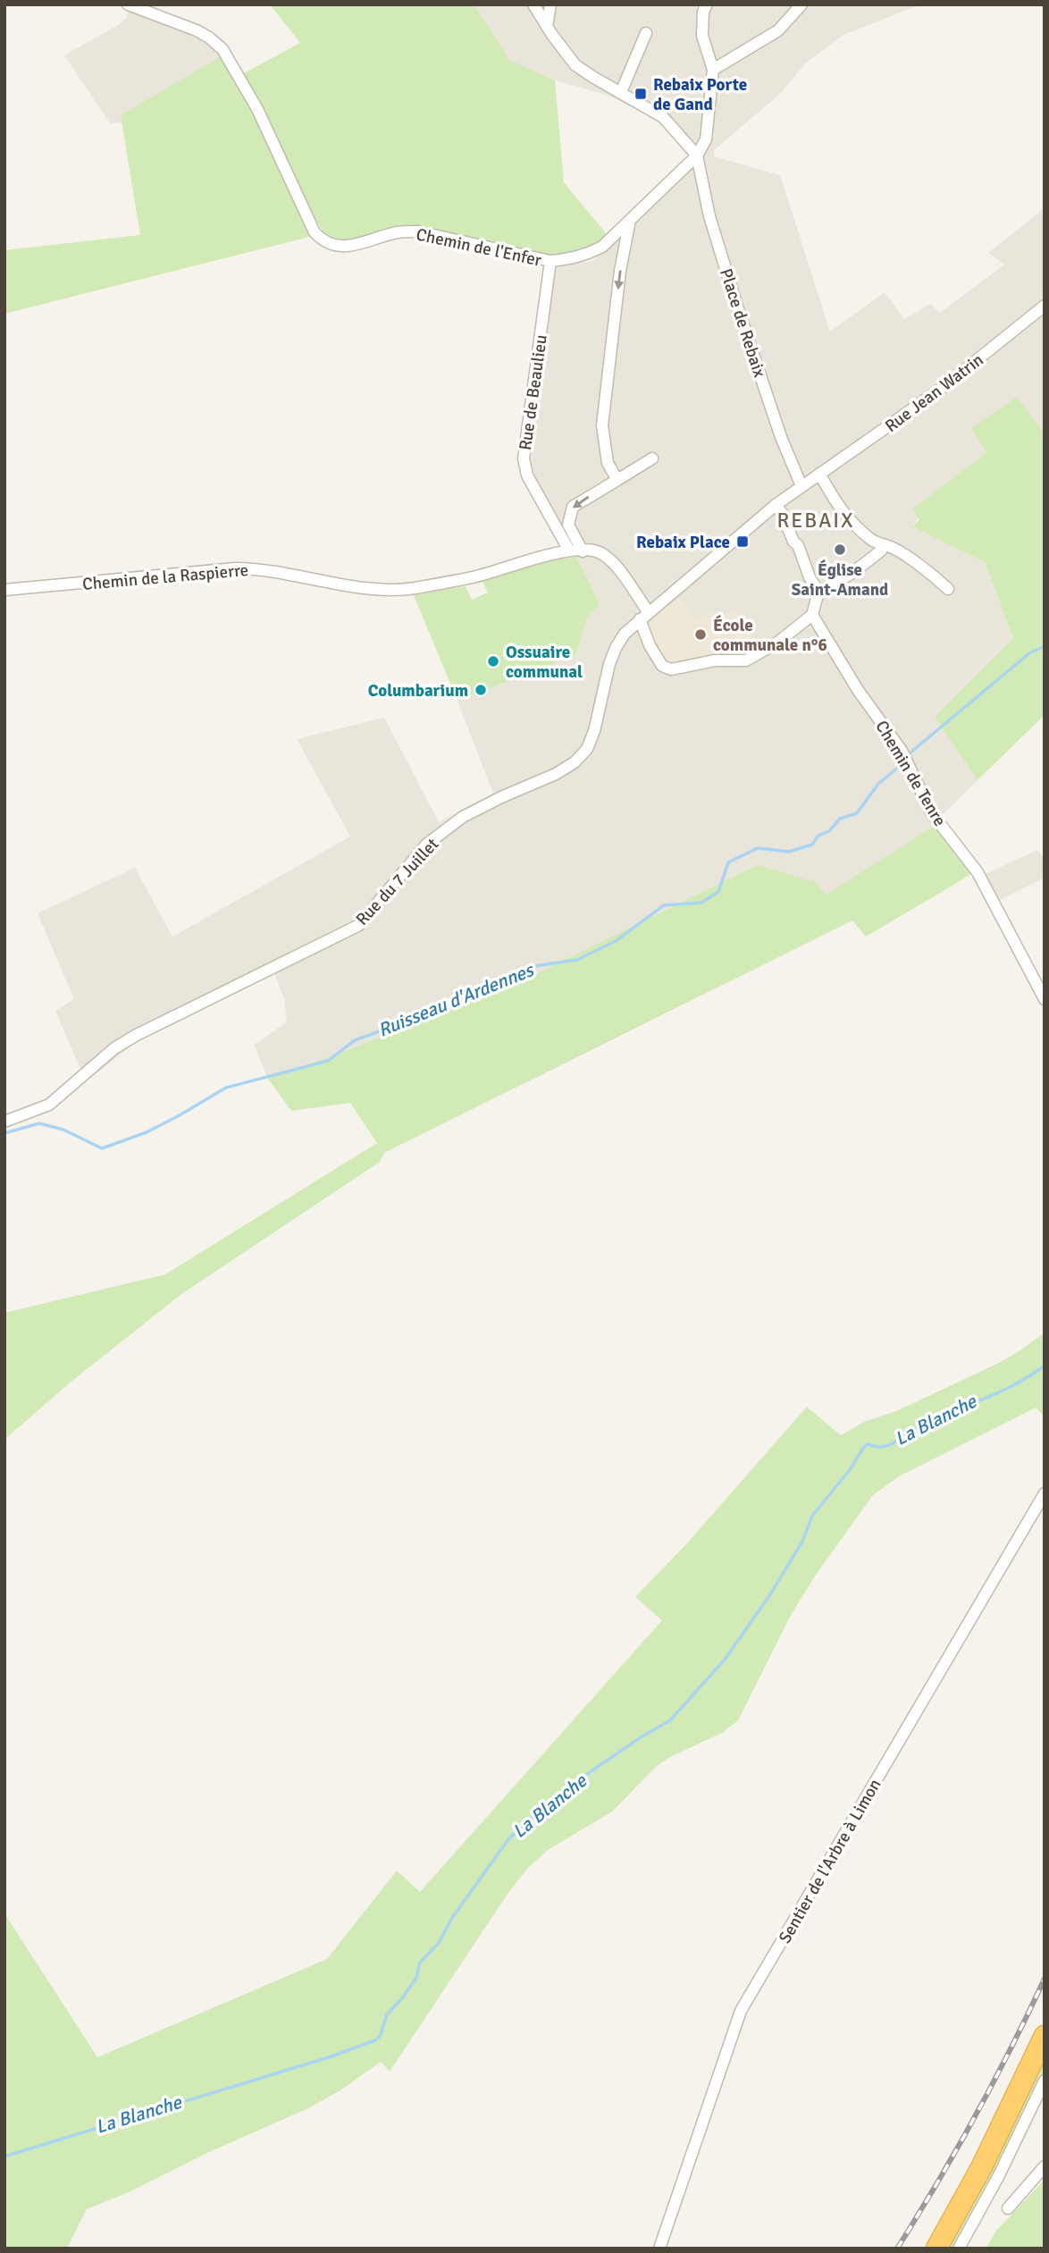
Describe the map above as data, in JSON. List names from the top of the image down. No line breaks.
{"streets":{"street":["Chemin de l'Enfer","Place de Rebaix","Rue de Beaulieu","Rue Jean Watrin","Chemin de la Raspierre","Chemin de Tenre","Rue du 7 Juillet","Sentier de l'Arbre à Limon"]},"crossings":[["Chemin de l'Enfer","Place de Rebaix"],["Chemin de l'Enfer","Rue de Beaulieu"],["Rue de Beaulieu","Chemin de la Raspierre"],["Chemin de la Raspierre","Chemin de Tenre"],["Chemin de la Raspierre","Rue du 7 Juillet"]],"districts":["REBAIX"],"water":["Ruisseau d'Ardennes","La Blanche"],"places":{"transit":["Rebaix Porte de Gand","Rebaix Place"],"other":["Église Saint-Amand","École communale n°6","Ossuaire communal","Columbarium"]}}
